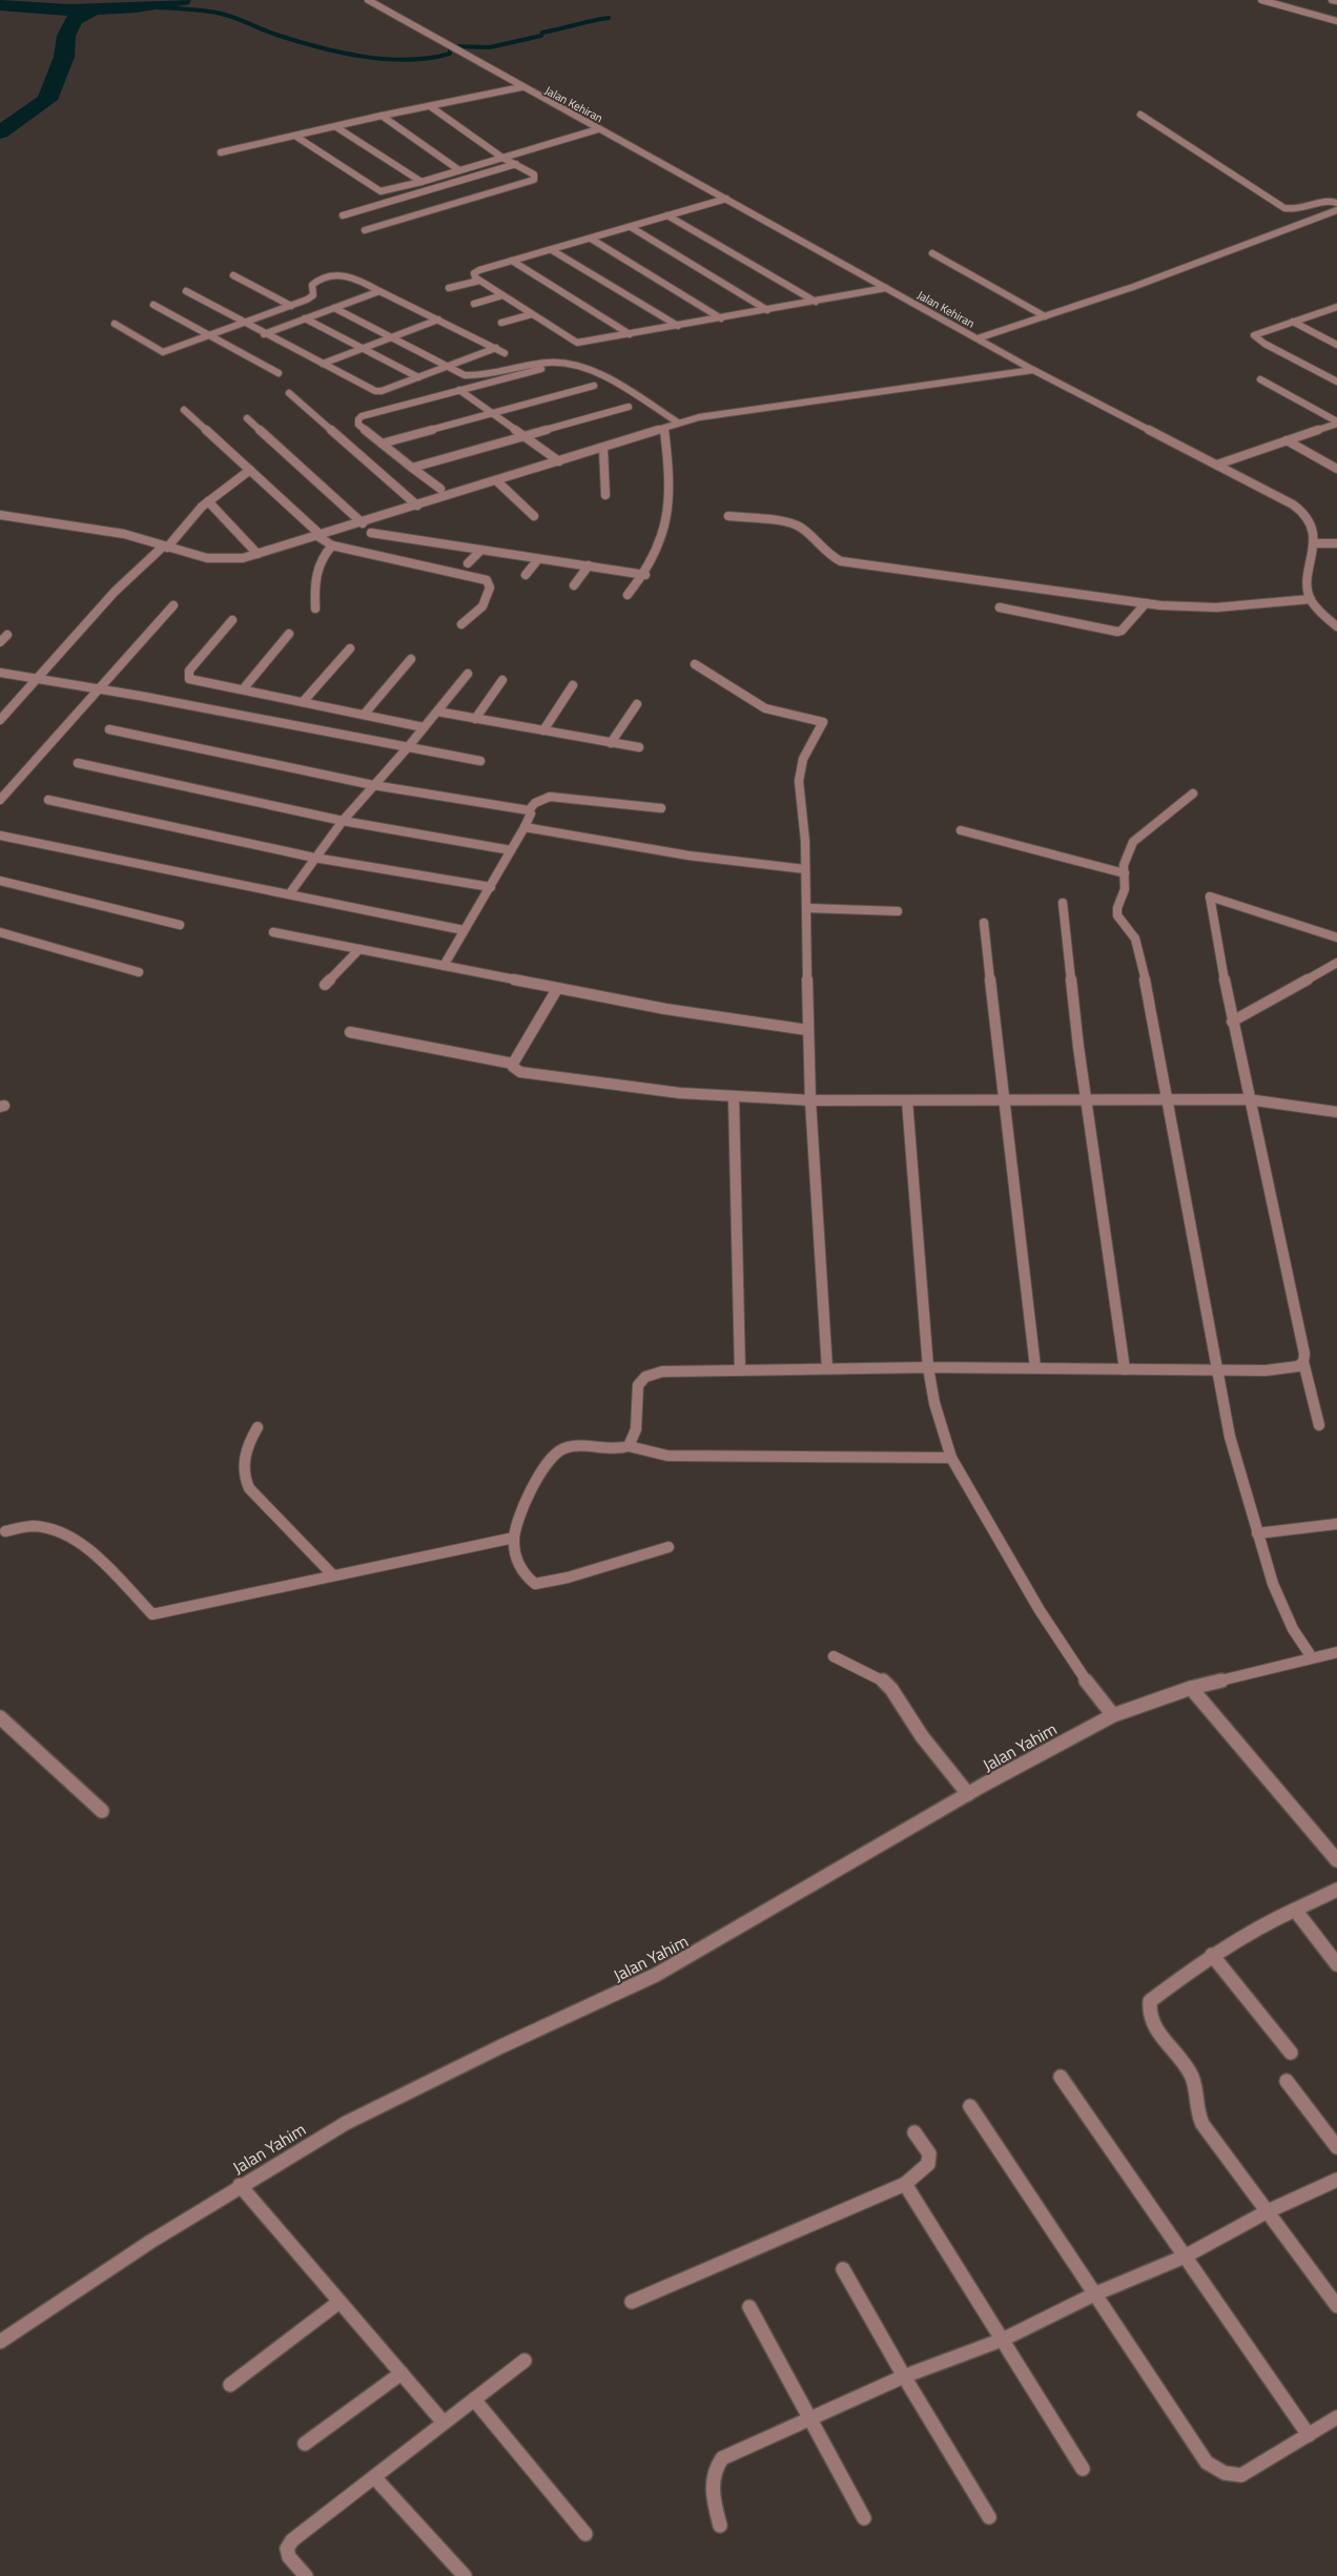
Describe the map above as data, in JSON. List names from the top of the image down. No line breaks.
{"streets":{"street":["Jalan Kehiran","Jalan Yahim"]}}
